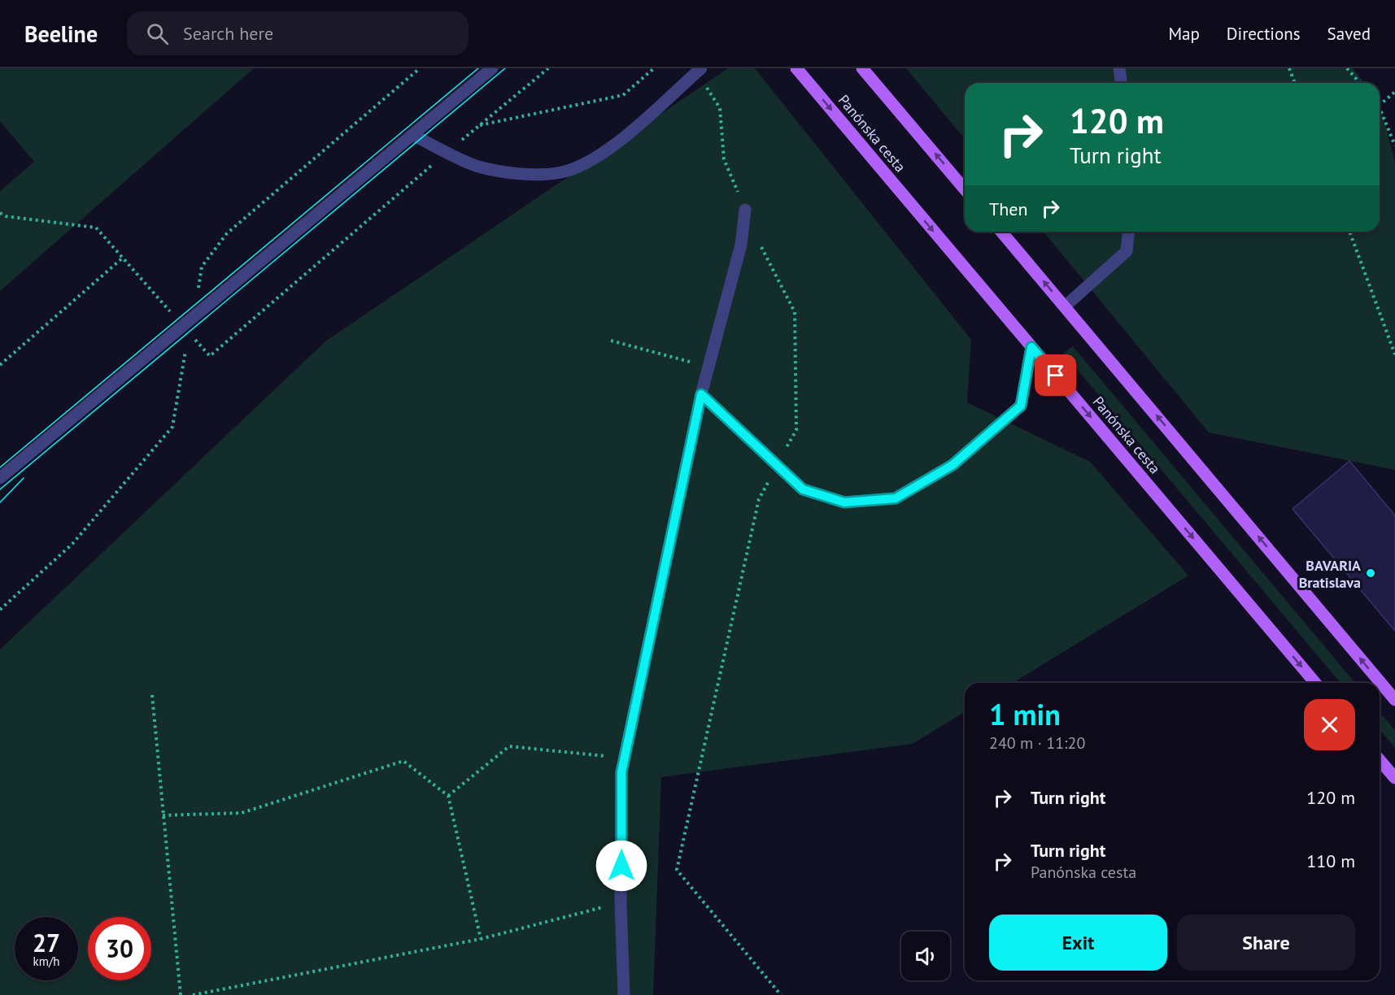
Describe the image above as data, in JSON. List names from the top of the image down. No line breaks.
{"streets":{"main road":["Panónska cesta"]},"places":["BAVARIA Bratislava"],"page":{"header":"Beeline","search":"Search here","nav":["Map","Directions","Saved"],"turn":["120 m","Turn right"],"then":"Then","heading":["1 min","240 m · 11:20"],"list":[{"name":"Turn right","value":"120 m"},{"name":"Turn right","note":"Panónska cesta","value":"110 m"}],"buttons":["Exit","Share"],"speed":"27 km/h","limit":"30"}}
